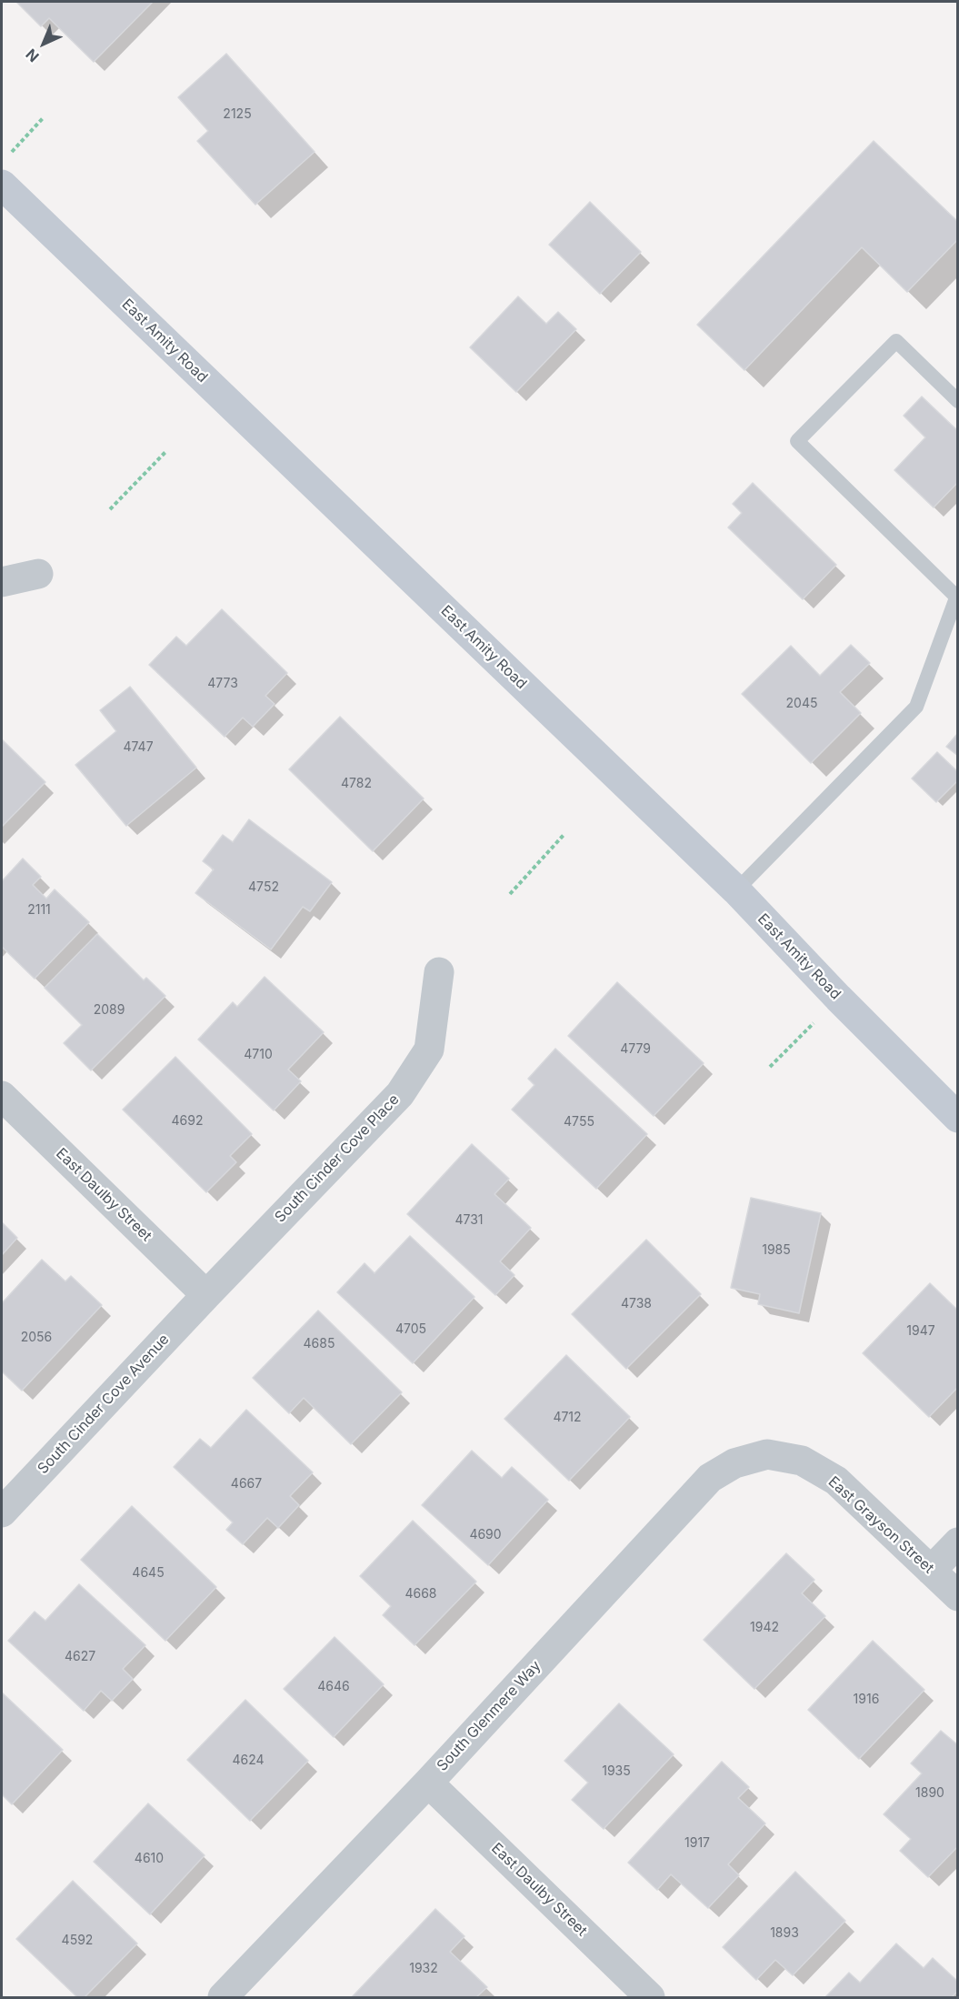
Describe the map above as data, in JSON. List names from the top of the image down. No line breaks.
{"streets":{"main road":["East Amity Road"],"street":["South Cinder Cove Place","East Daulby Street","South Cinder Cove Avenue","East Grayson Street","South Glenmere Way"]},"crossings":[["South Cinder Cove Place","East Daulby Street"],["South Cinder Cove Place","South Cinder Cove Avenue"],["East Daulby Street","South Cinder Cove Avenue"],["East Daulby Street","South Glenmere Way"],["East Grayson Street","South Glenmere Way"]],"house_numbers":["2125","4773","2045","4747","4782","4752","2111","2089","4779","4710","4692","4755","4731","1985","4738","4705","1947","2056","4685","4712","4667","4690","4645","4668","1942","4627","4646","1916","4624","1935","1890","1917","4610","1893","4592","1932"],"north":"bottom left"}
